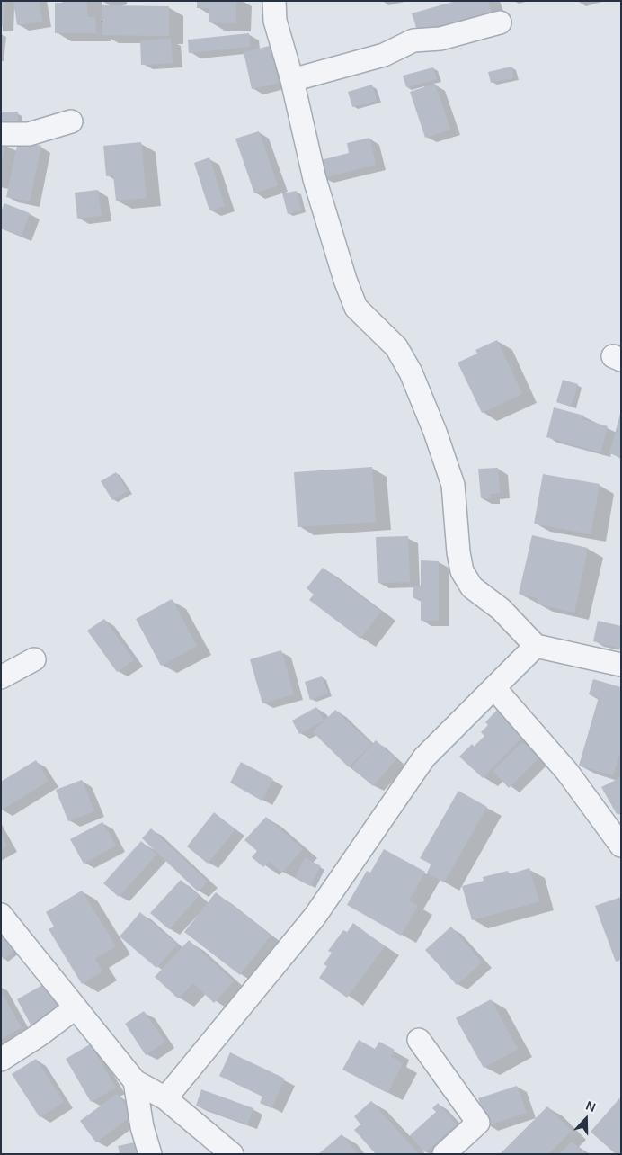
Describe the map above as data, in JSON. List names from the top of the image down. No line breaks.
{"north":"top"}
